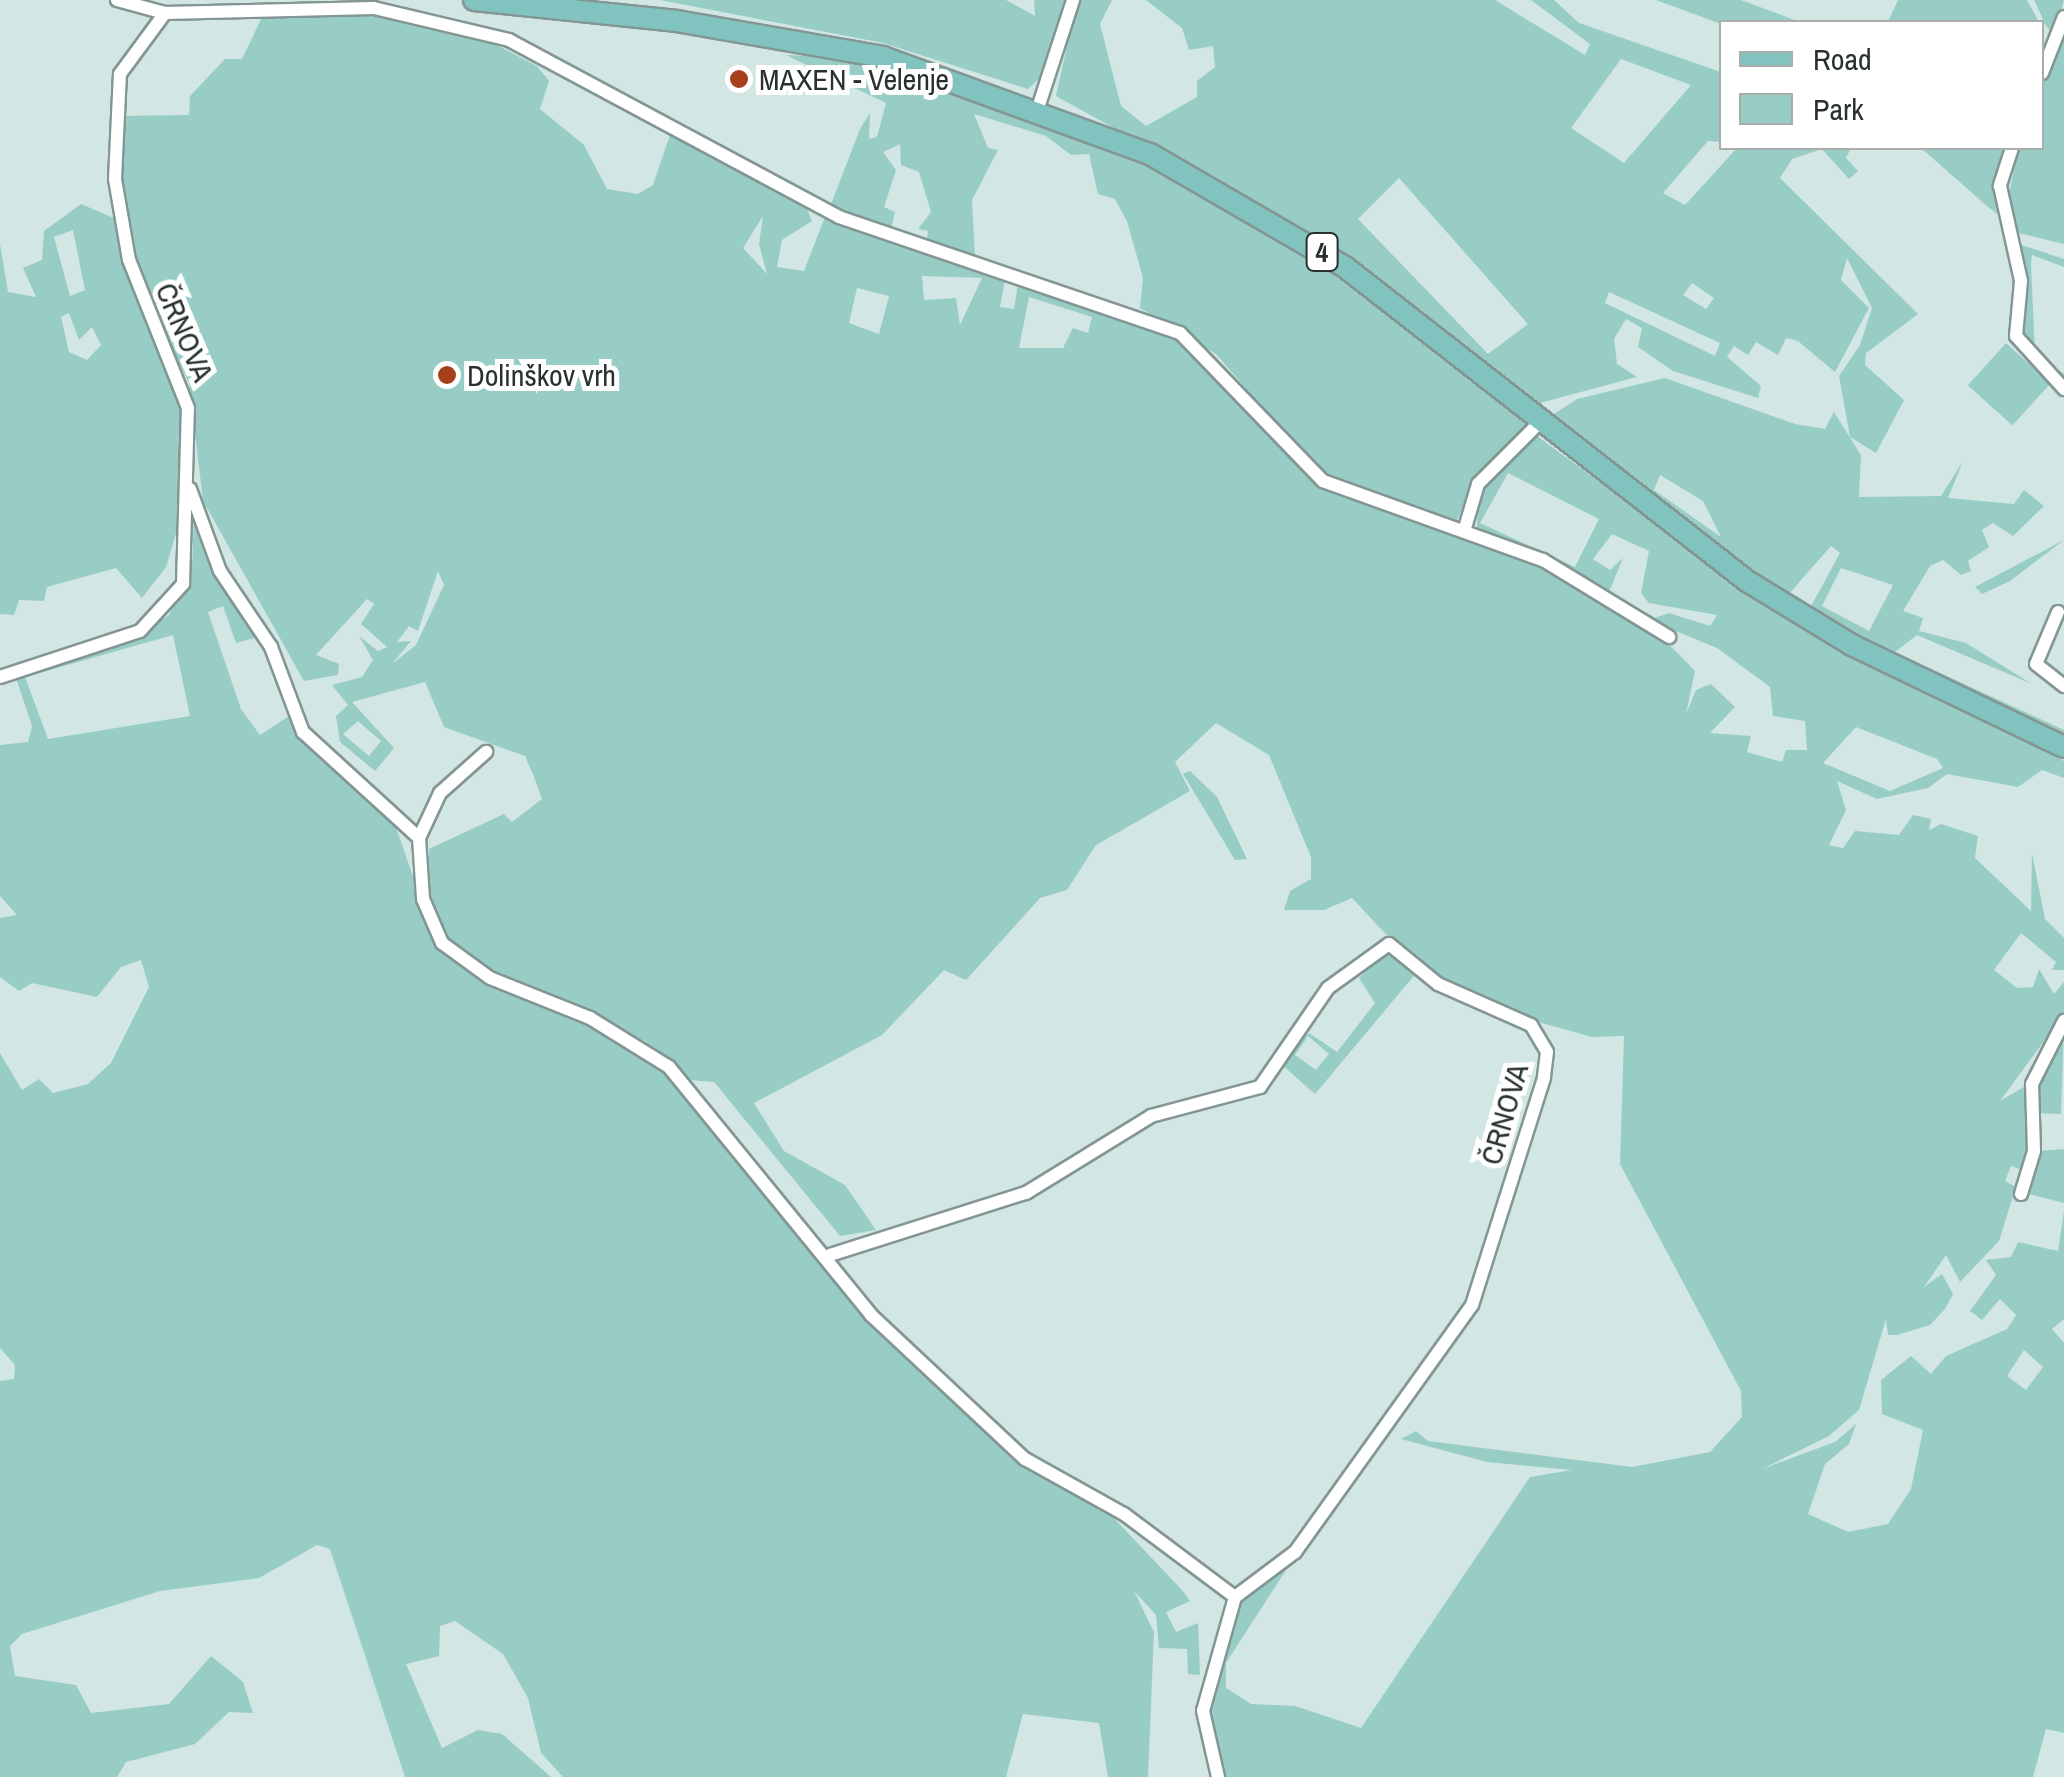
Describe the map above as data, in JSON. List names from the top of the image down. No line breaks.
{"streets":{"main road":["4"],"street":["ČRNOVA"]},"places":["MAXEN - Velenje","Dolinškov vrh"],"legend":["Road","Park"]}
